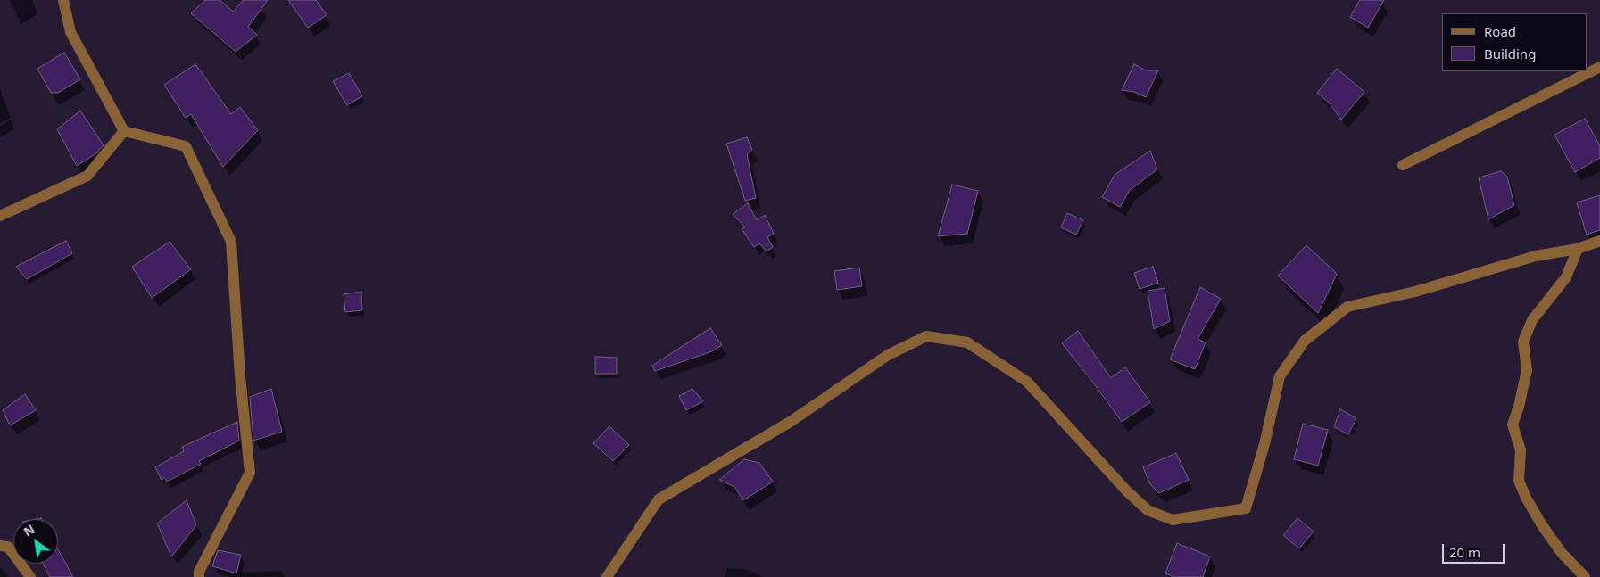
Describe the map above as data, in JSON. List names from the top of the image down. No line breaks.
{"legend":["Road","Building"],"scale_bar":"20 m","north":"top left"}
